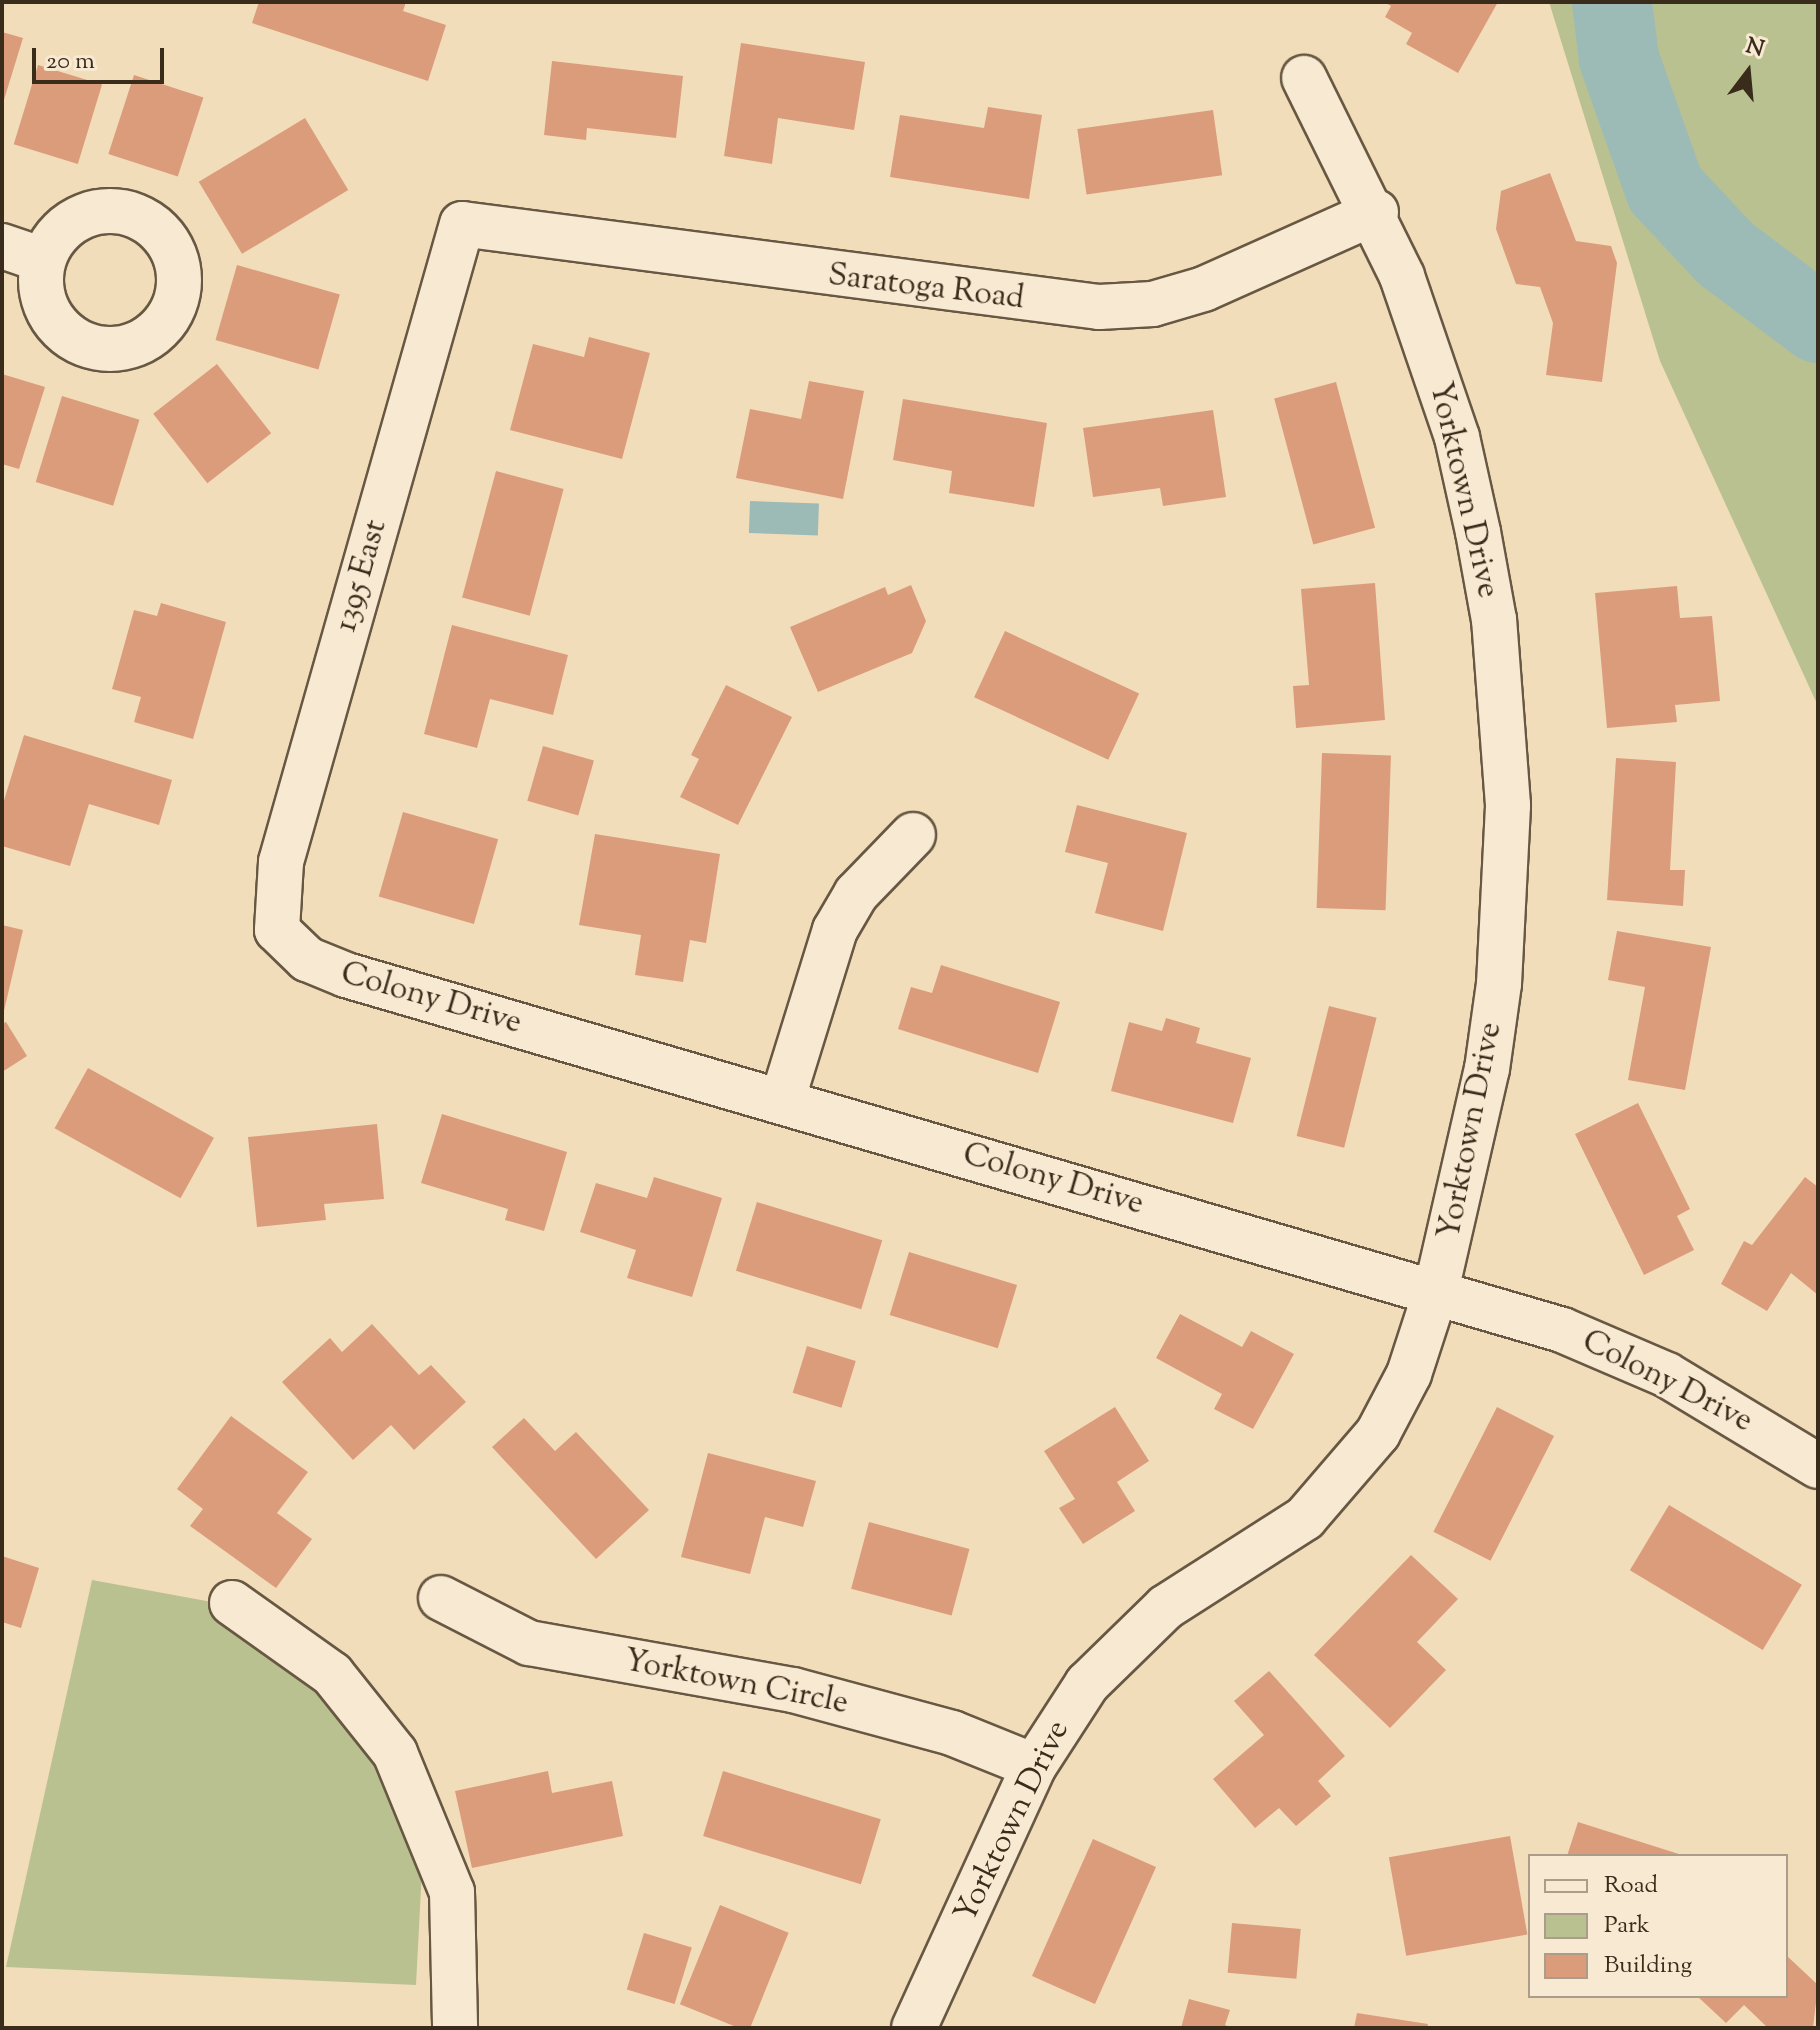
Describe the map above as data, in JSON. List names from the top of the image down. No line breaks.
{"streets":{"street":["Saratoga Road","Yorktown Drive","1395 East","Colony Drive","Yorktown Circle"]},"crossings":[["Saratoga Road","Yorktown Drive"],["Saratoga Road","1395 East"],["Yorktown Drive","Colony Drive"],["Yorktown Drive","Yorktown Circle"],["1395 East","Colony Drive"]],"legend":["Road","Park","Building"],"scale_bar":"20 m","north":"top"}
